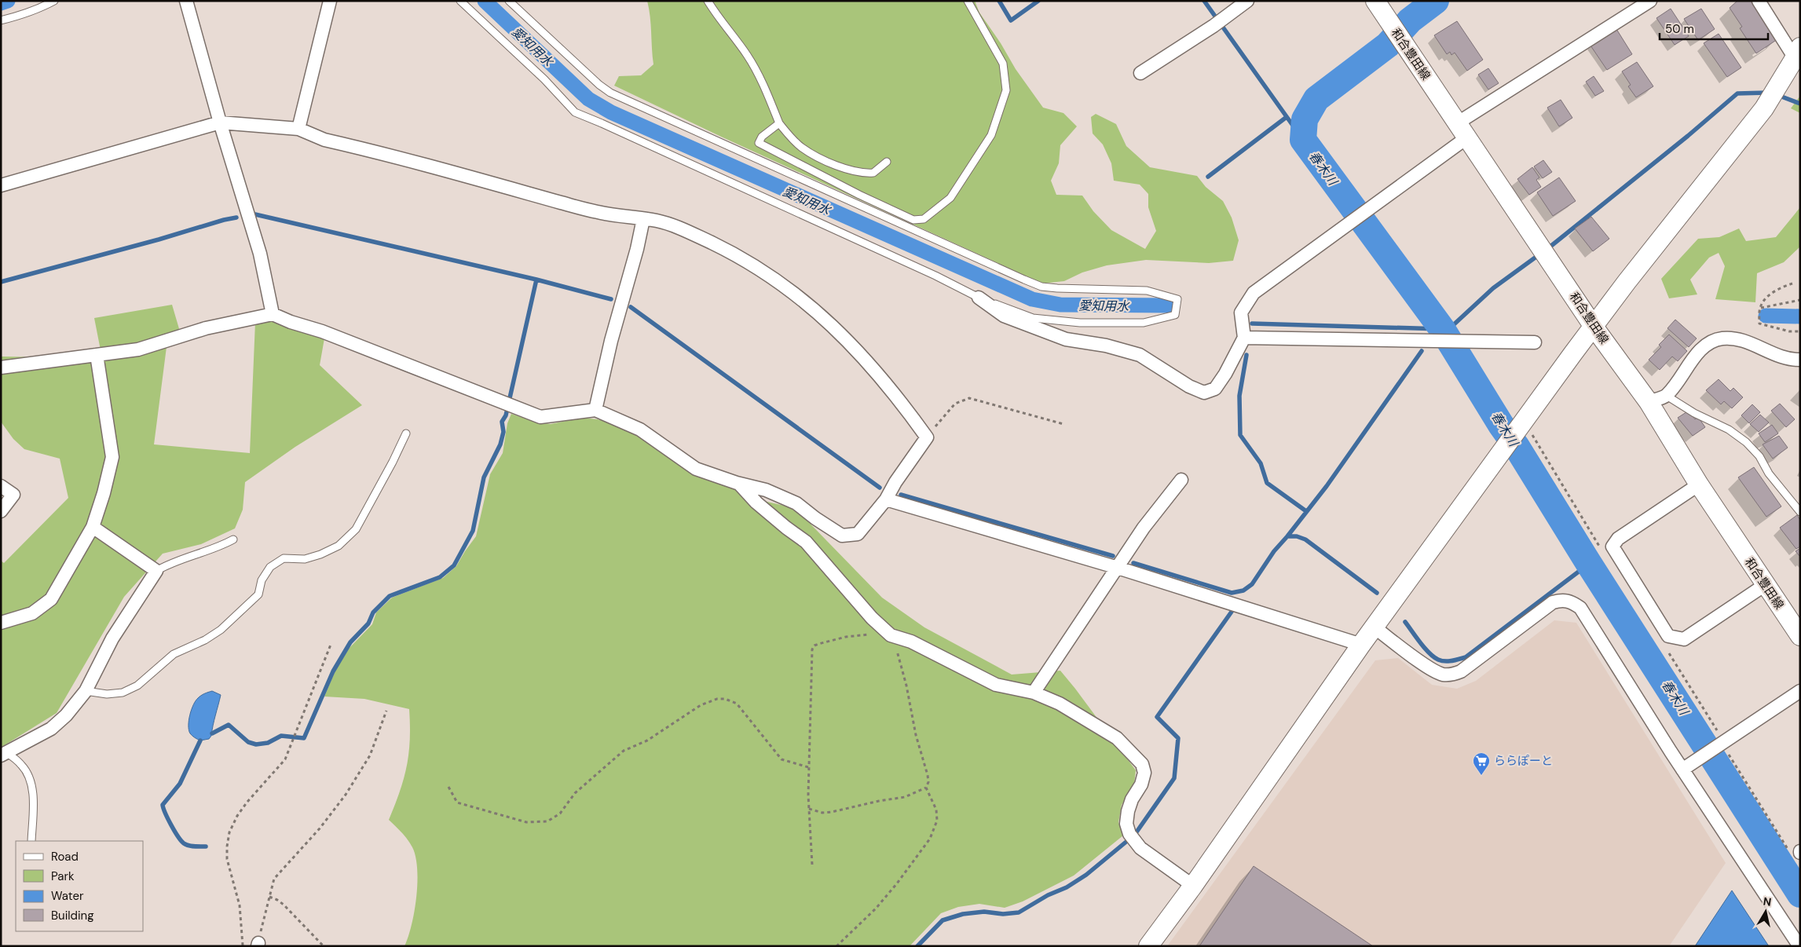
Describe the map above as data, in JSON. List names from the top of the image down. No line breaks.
{"streets":{"street":["和合豊田線"]},"water":["愛知用水","春木川"],"places":{"supermarket":["ららぽーと"]},"legend":["Road","Park","Water","Building"],"scale_bar":"50 m","north":"top"}
